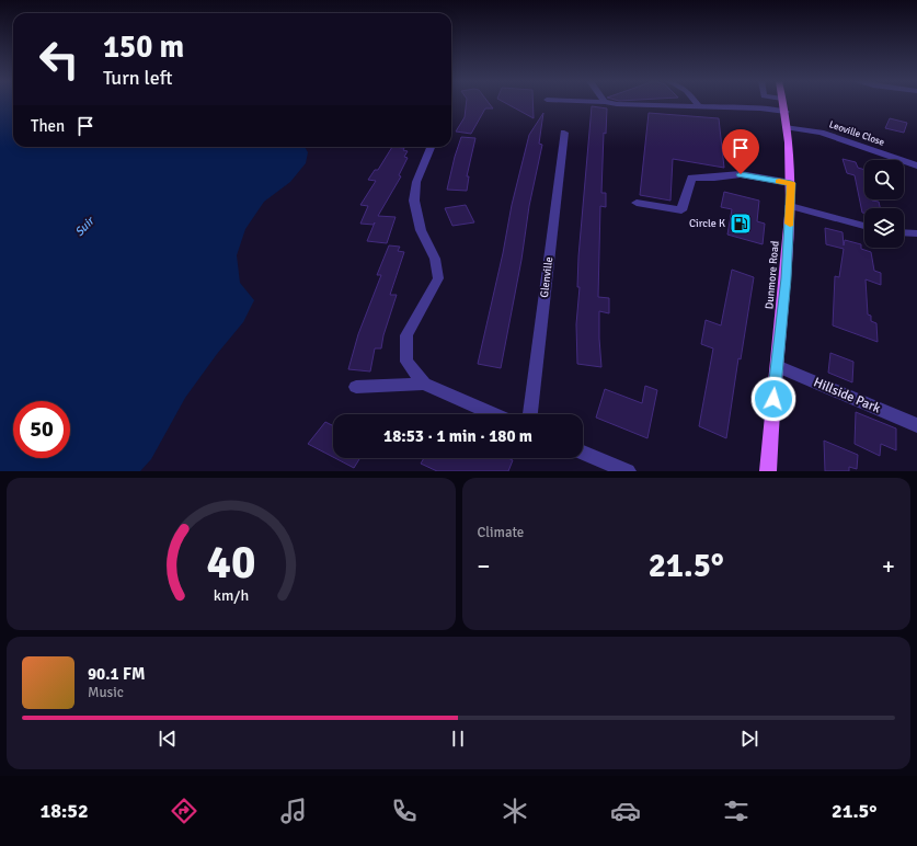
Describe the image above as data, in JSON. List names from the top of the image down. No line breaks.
{"streets":{"main road":["Dunmore Road"],"street":["Leoville Close","Glenville","Hillside Park"]},"crossings":[["Leoville Close","Dunmore Road"],["Dunmore Road","Hillside Park"]],"water":["Suir"],"places":{"fuel station":["Circle K"]},"page":{"turn":["150 m","Turn left"],"then":"Then","limit":"50","trip":"18:53 · 1 min · 180 m","tile":"Climate","heat":["−","21.5°","+"],"song":["90.1 FM","Music"],"tabs":["18:52","21.5°"],"gauge":["40","km/h"]}}
